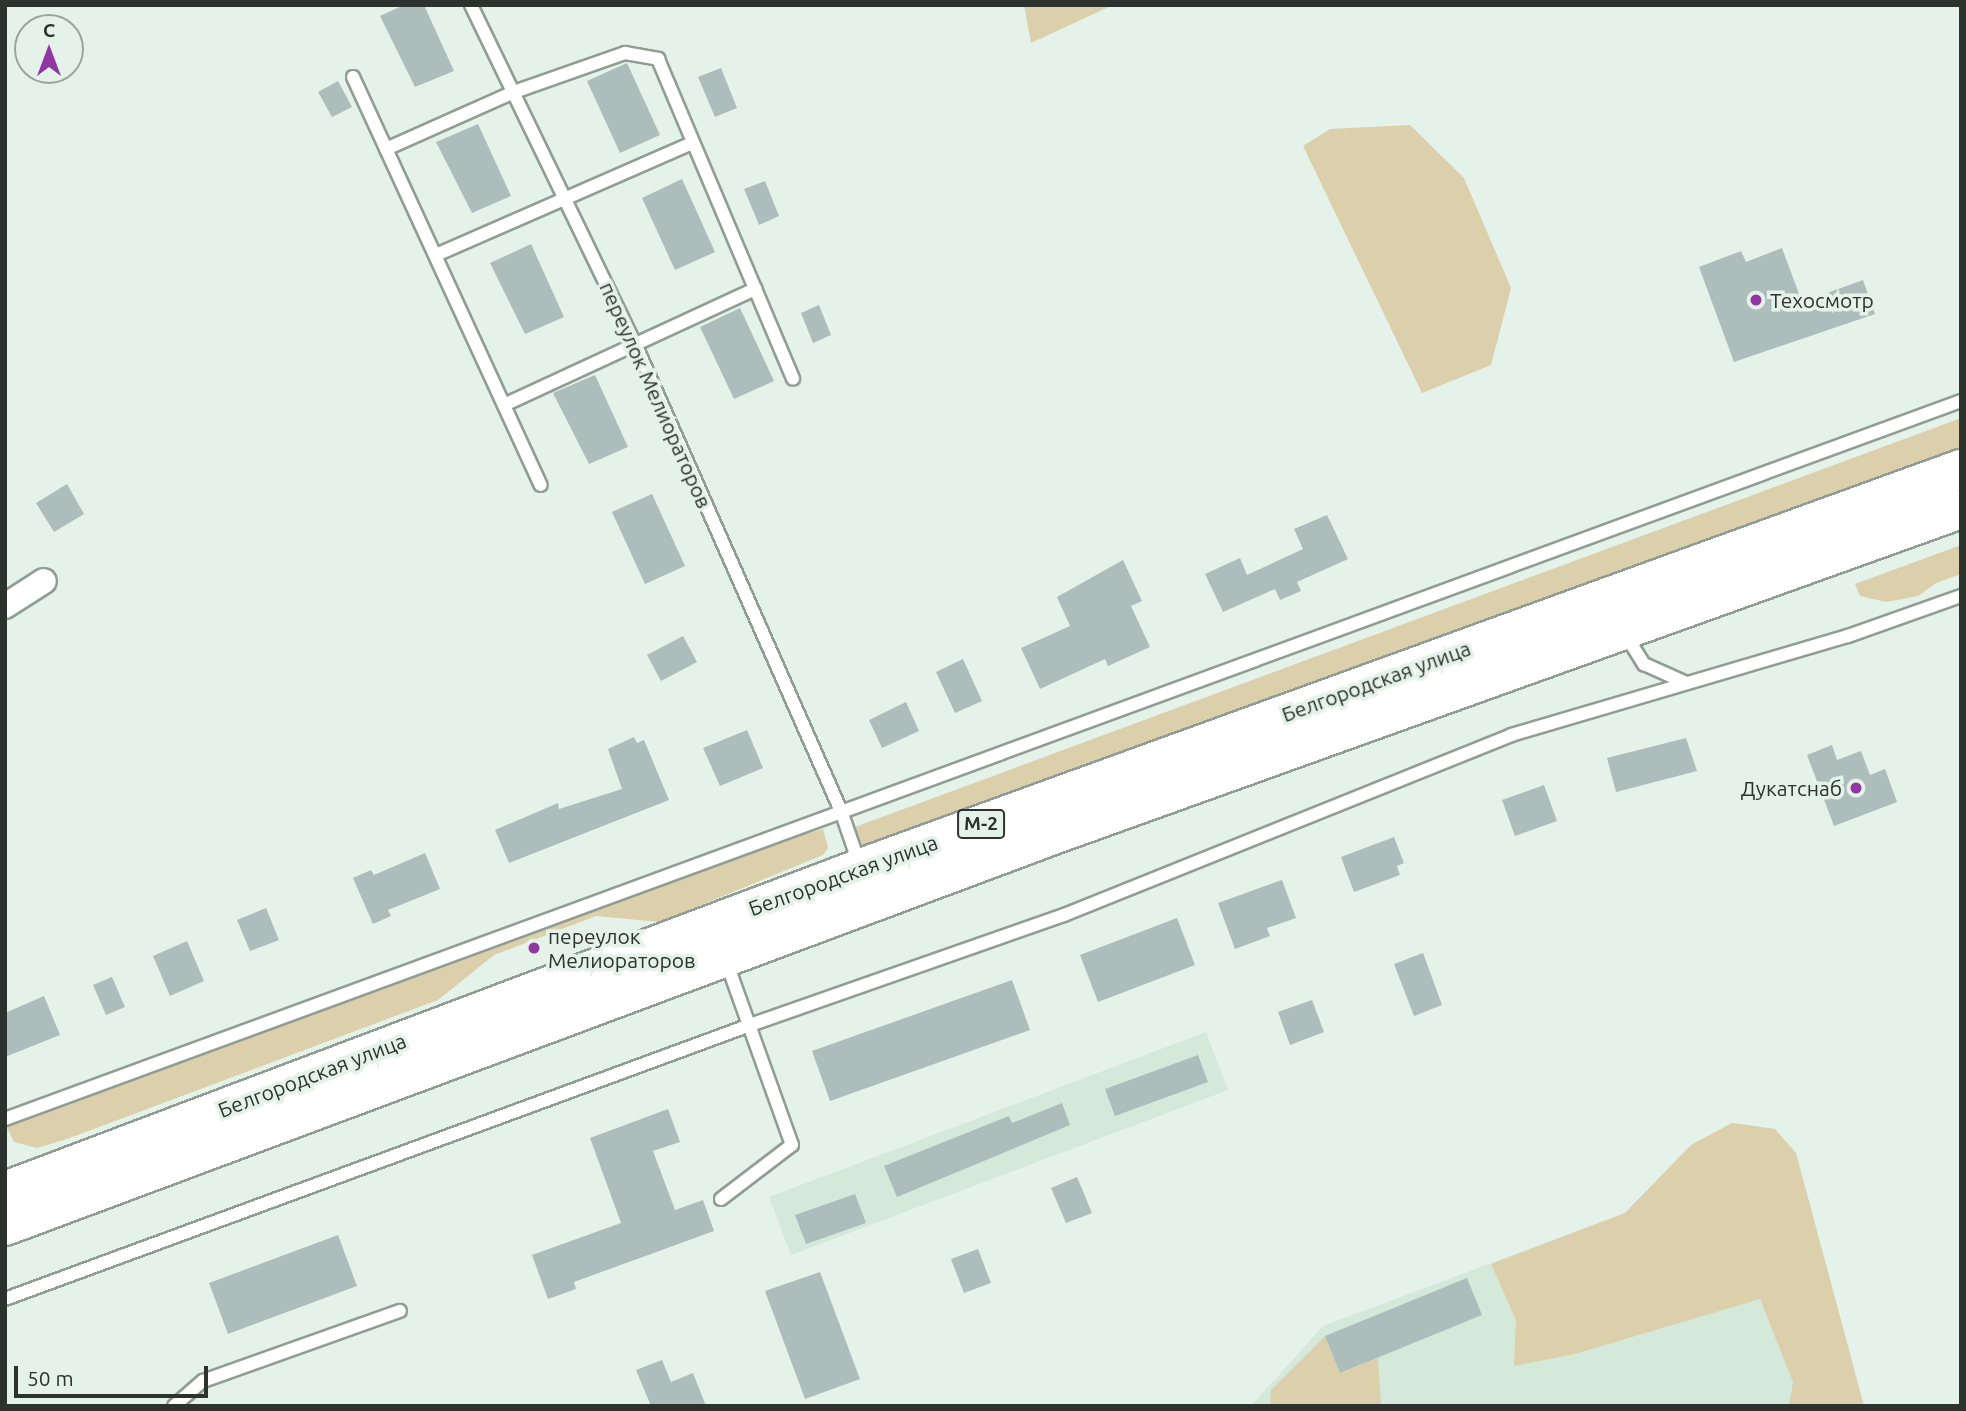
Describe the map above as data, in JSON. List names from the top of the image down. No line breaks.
{"streets":{"main road":["Белгородская улица","М-2"],"lane":["переулок Мелиораторов"]},"crossings":[["переулок Мелиораторов","Белгородская улица"]],"places":["Техосмотр","Дукатснаб","переулок Мелиораторов"],"scale_bar":"50 m","north":"top"}
